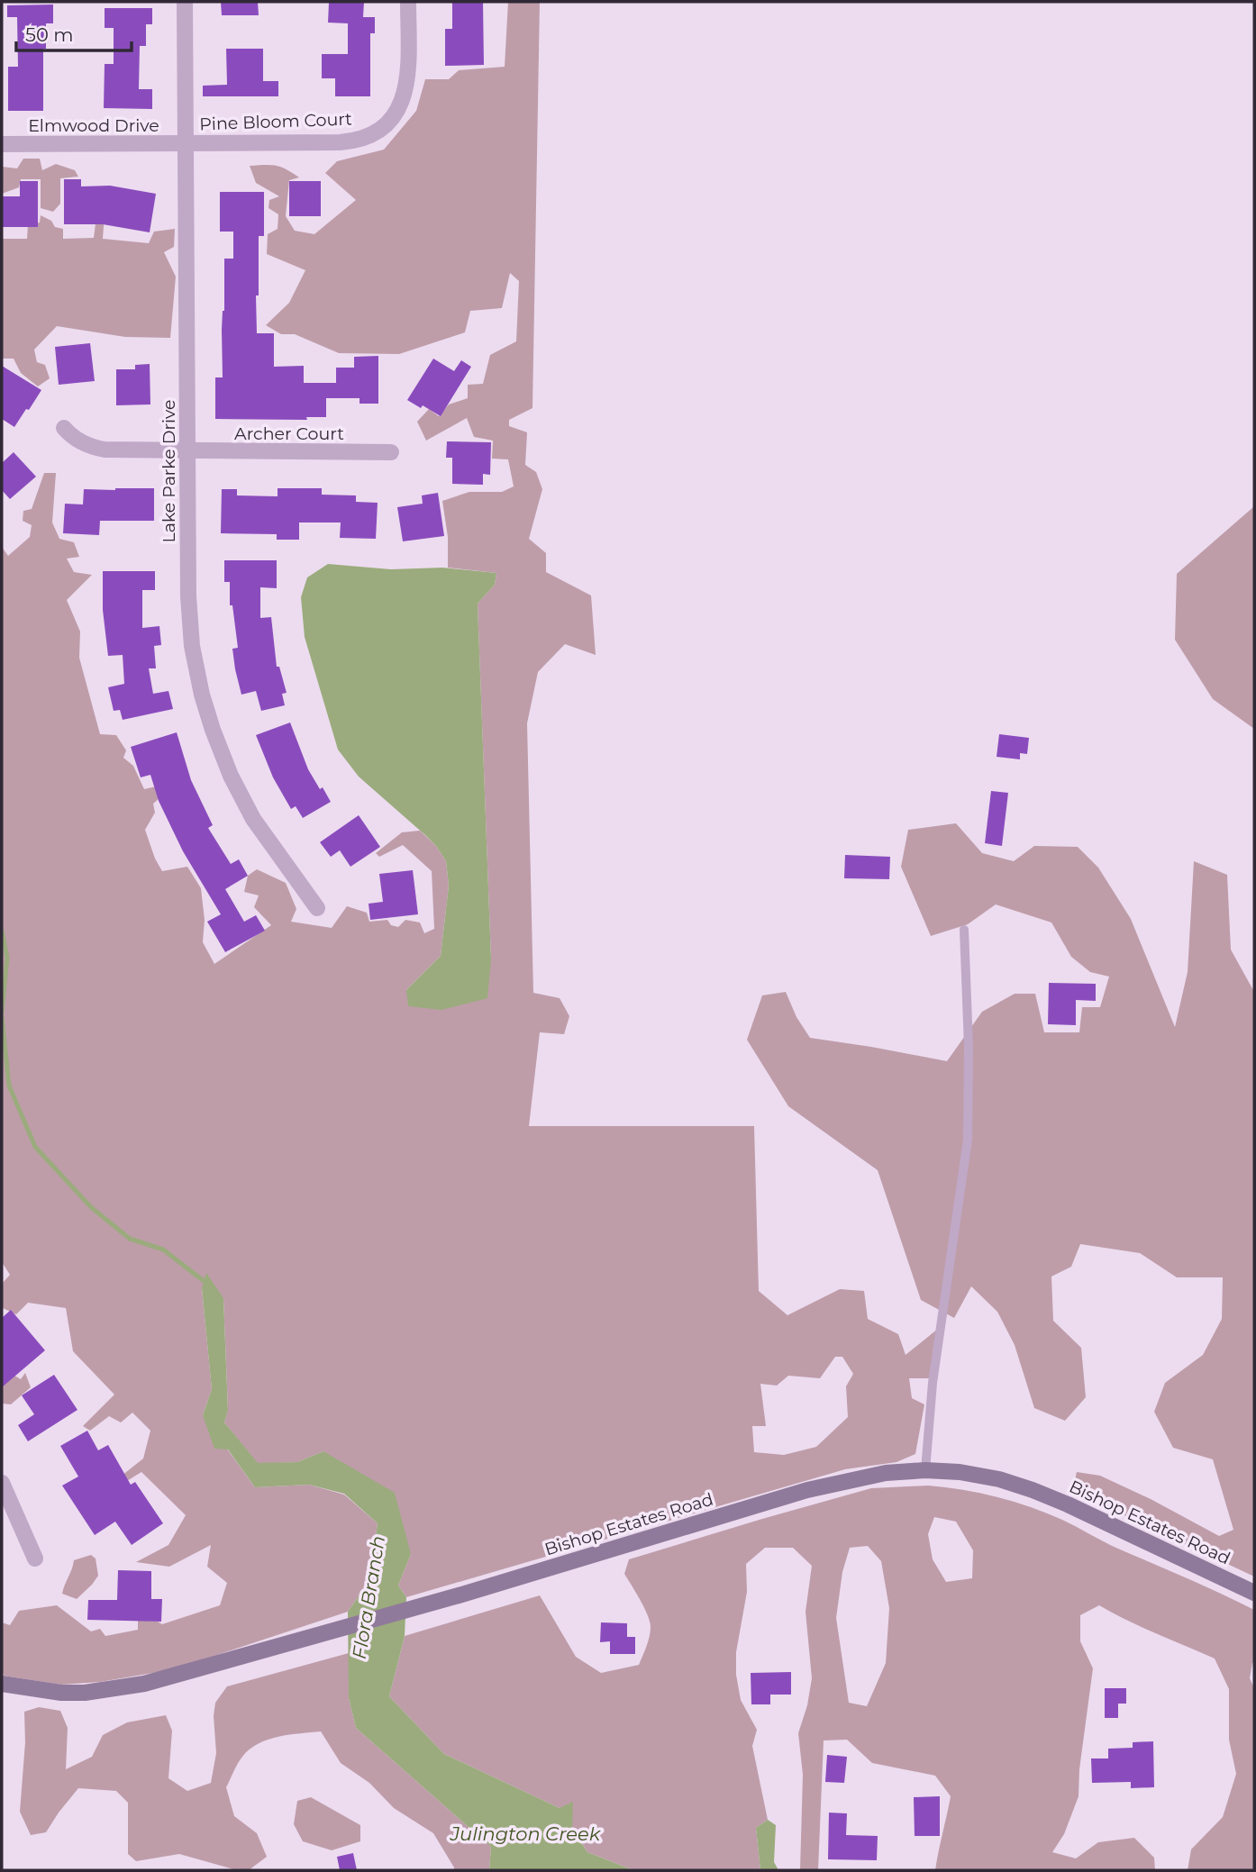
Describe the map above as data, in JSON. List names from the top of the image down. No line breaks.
{"streets":{"street":["Pine Bloom Court","Elmwood Drive","Archer Court","Lake Parke Drive","Bishop Estates Road"]},"crossings":[["Pine Bloom Court","Elmwood Drive"],["Pine Bloom Court","Lake Parke Drive"],["Elmwood Drive","Lake Parke Drive"],["Archer Court","Lake Parke Drive"]],"water":["Flora Branch","Julington Creek"],"scale_bar":"50 m"}
